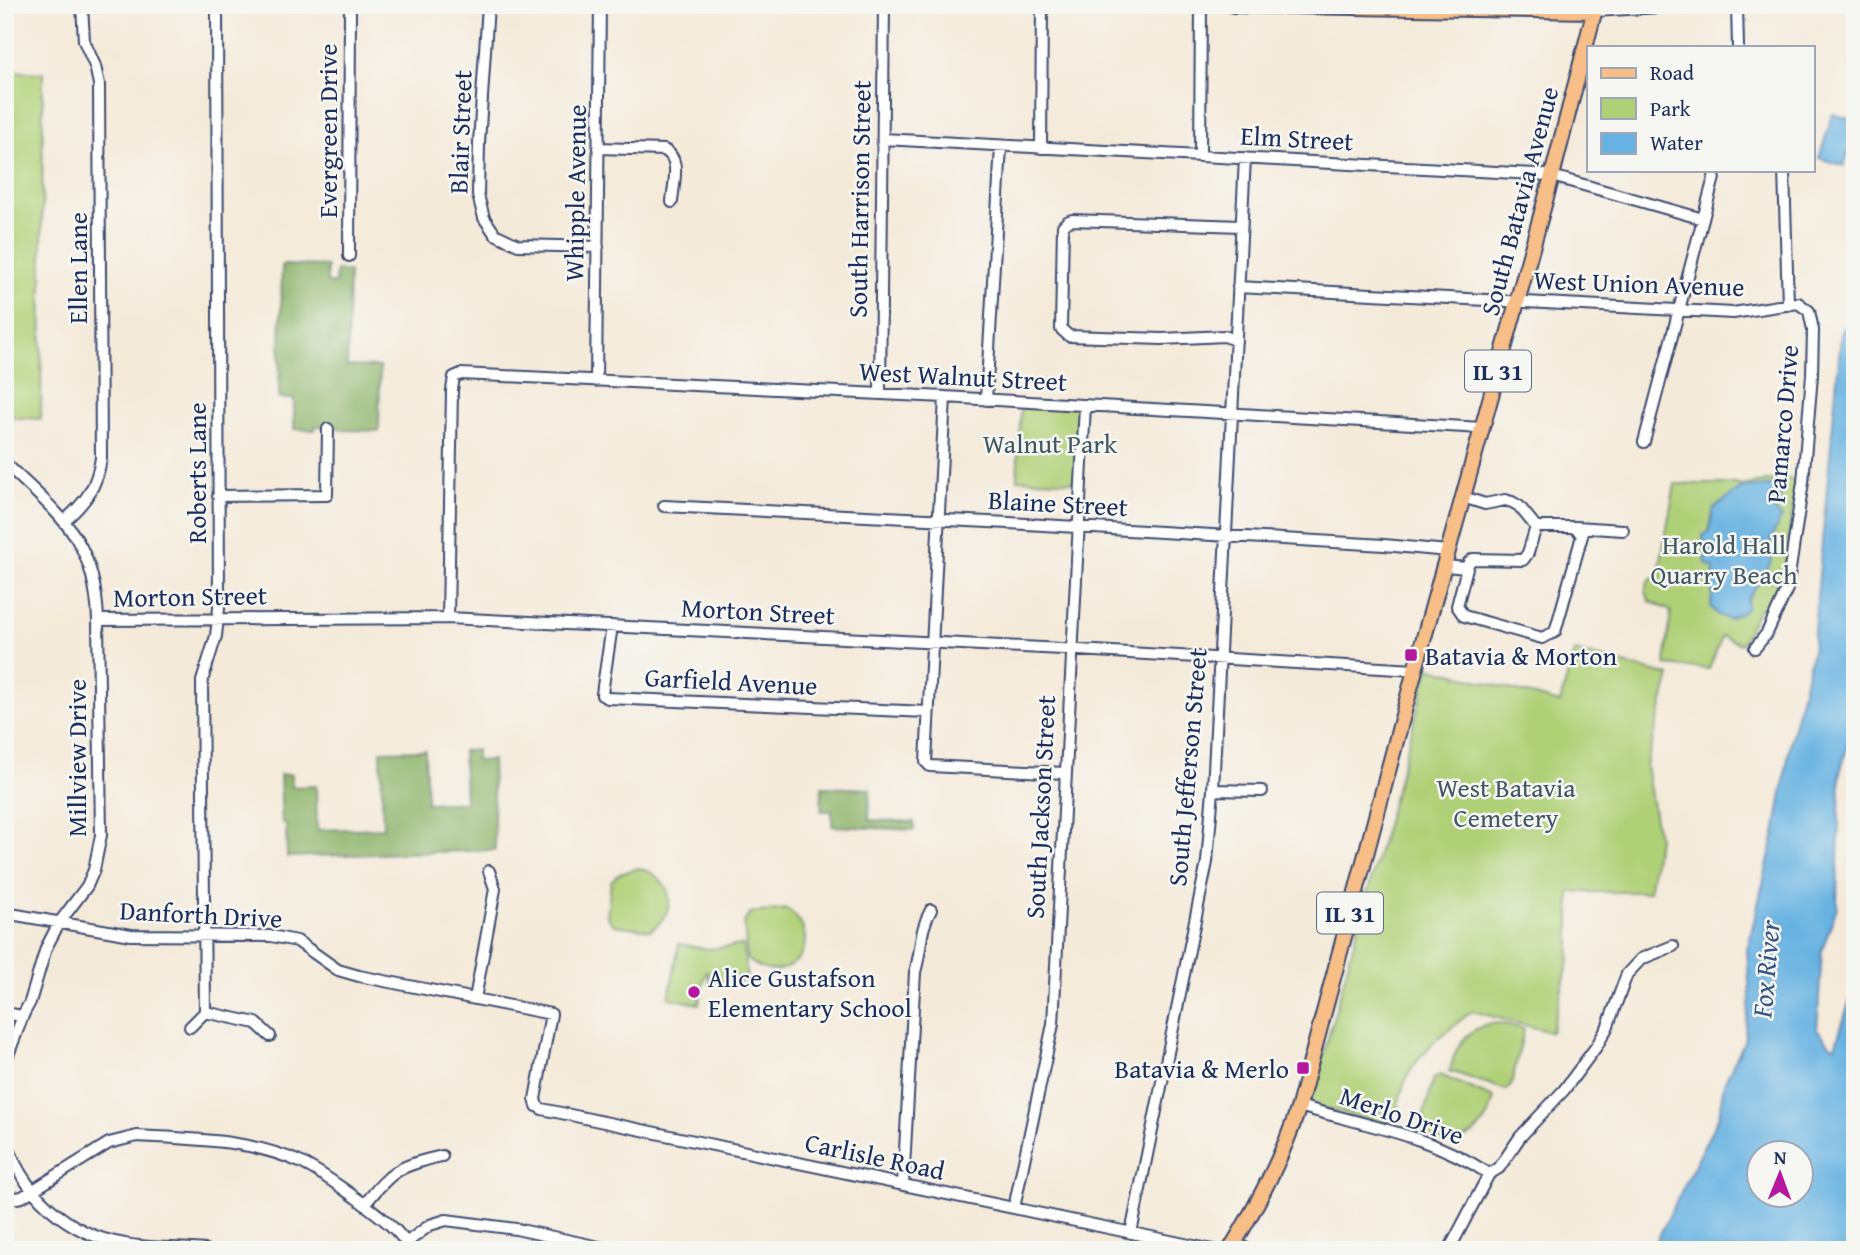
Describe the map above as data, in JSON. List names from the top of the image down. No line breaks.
{"streets":{"main road":["South Batavia Avenue","IL 31"],"street":["Evergreen Drive","Blair Street","Elm Street","Whipple Avenue","South Harrison Street","Ellen Lane","West Union Avenue","West Walnut Street","Pamarco Drive","Roberts Lane","Blaine Street","Morton Street","Garfield Avenue","Millview Drive","South Jefferson Street","South Jackson Street","Danforth Drive","Merlo Drive","Carlisle Road"]},"crossings":[["Blair Street","Whipple Avenue"],["Elm Street","South Harrison Street"],["Elm Street","South Batavia Avenue"],["Elm Street","South Jefferson Street"],["Whipple Avenue","West Walnut Street"],["South Harrison Street","West Walnut Street"],["South Batavia Avenue","West Union Avenue"],["South Batavia Avenue","West Walnut Street"],["South Batavia Avenue","Blaine Street"],["South Batavia Avenue","Morton Street"],["South Batavia Avenue","Merlo Drive"],["Ellen Lane","Millview Drive"],["West Union Avenue","Pamarco Drive"],["West Union Avenue","South Jefferson Street"],["West Walnut Street","Morton Street"],["West Walnut Street","South Jefferson Street"],["West Walnut Street","South Jackson Street"],["Roberts Lane","Morton Street"],["Roberts Lane","Danforth Drive"],["Blaine Street","South Jefferson Street"],["Blaine Street","South Jackson Street"],["Morton Street","Garfield Avenue"],["Morton Street","Millview Drive"],["Morton Street","South Jefferson Street"],["Morton Street","South Jackson Street"],["Millview Drive","Danforth Drive"],["South Jefferson Street","Carlisle Road"],["South Jackson Street","Carlisle Road"],["Danforth Drive","Carlisle Road"]],"water":["Fox River"],"parks":["Walnut Park","Harold Hall Quarry Beach","West Batavia Cemetery"],"places":{"transit":["Batavia & Morton","Batavia & Merlo"],"other":["Alice Gustafson Elementary School"]},"legend":["Road","Park","Water"],"north":"top"}
